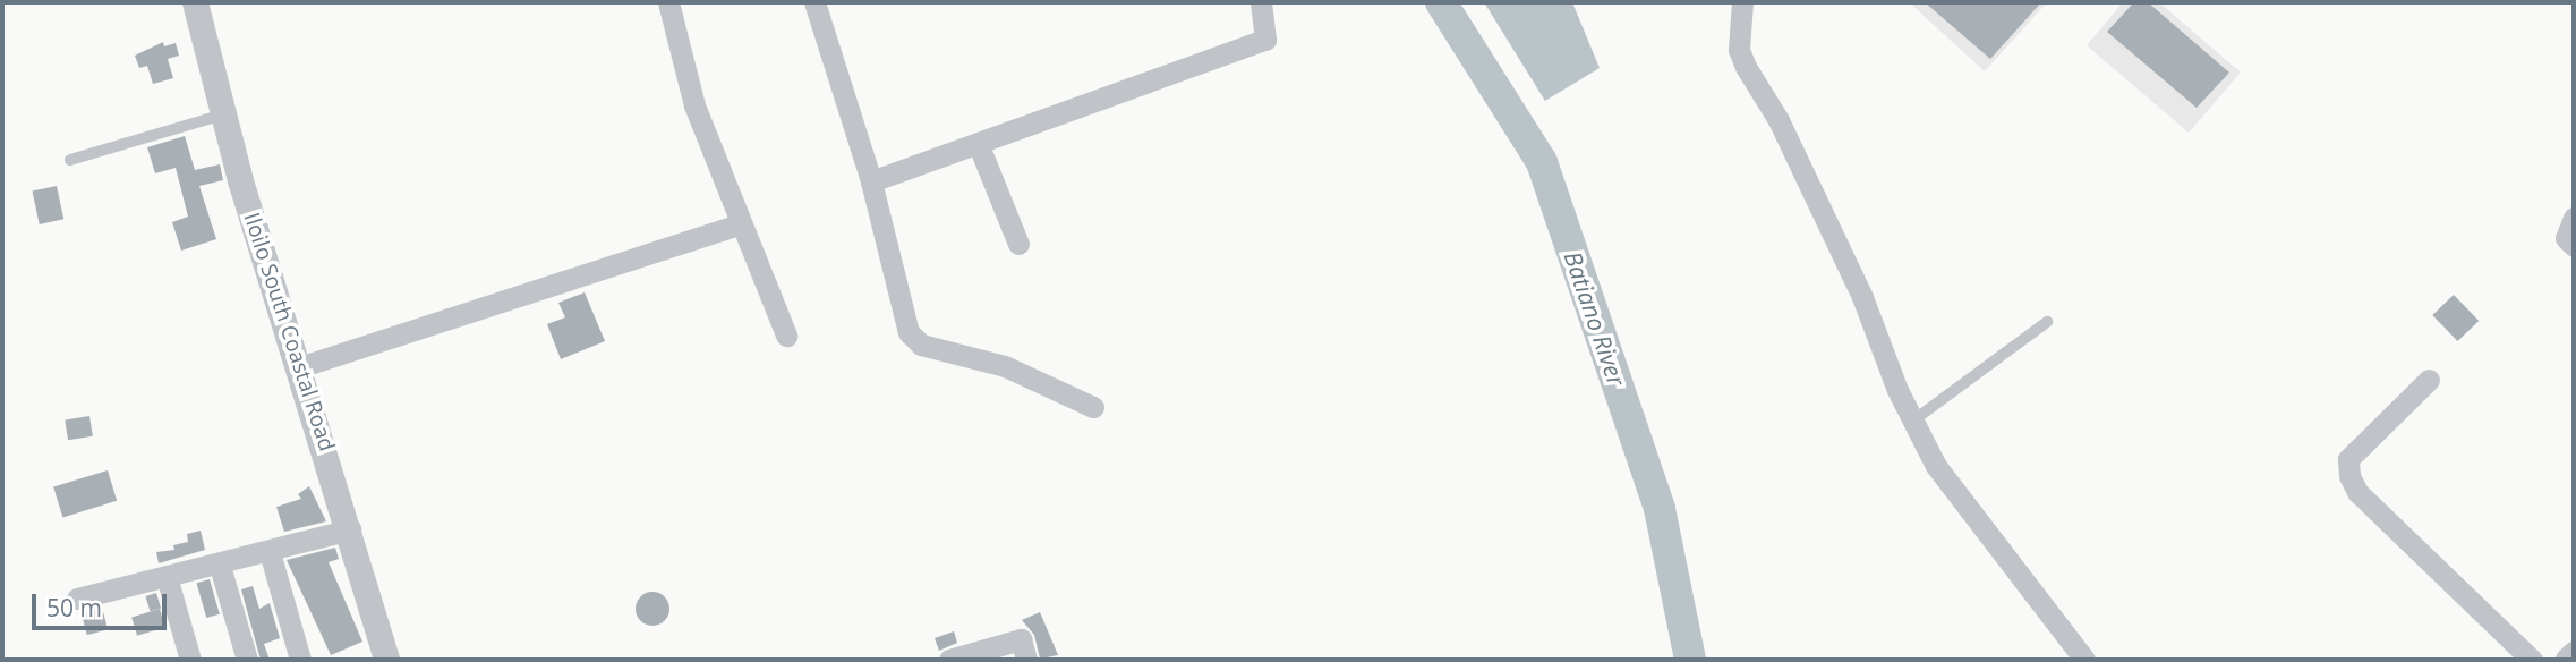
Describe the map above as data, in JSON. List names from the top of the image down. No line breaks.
{"streets":{"street":["Iloilo South Coastal Road"]},"water":["Batiano River"],"scale_bar":"50 m"}
